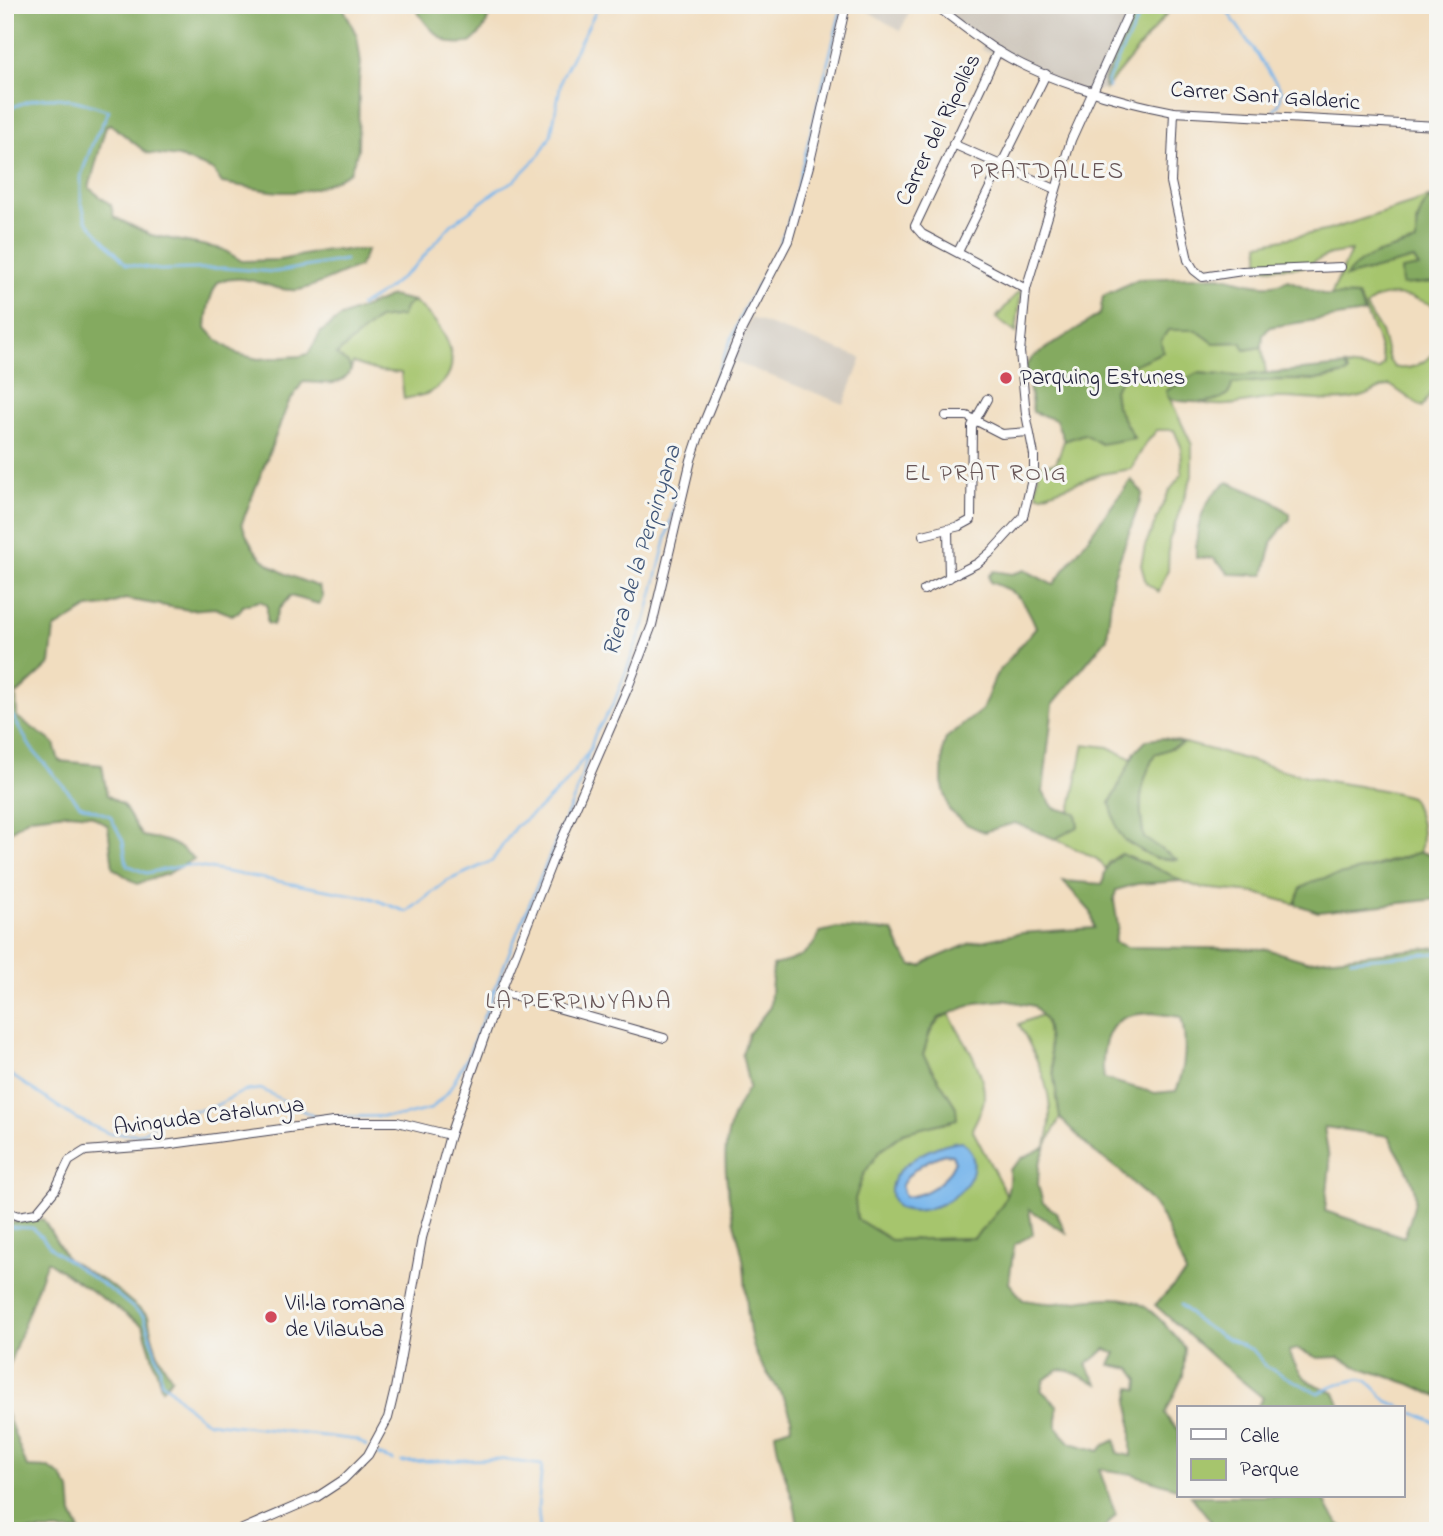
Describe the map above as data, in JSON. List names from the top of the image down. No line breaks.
{"streets":{"street":["Carrer Sant Galderic","Carrer del Ripollès","Avinguda Catalunya"]},"crossings":[["Carrer Sant Galderic","Carrer del Ripollès"]],"districts":["PRATDALLES","EL PRAT ROIG","LA PERPINYANA"],"water":["Riera de la Perpinyana"],"places":["Parquing Estunes","Vil·la romana de Vilauba"],"legend":["Calle","Parque"]}
